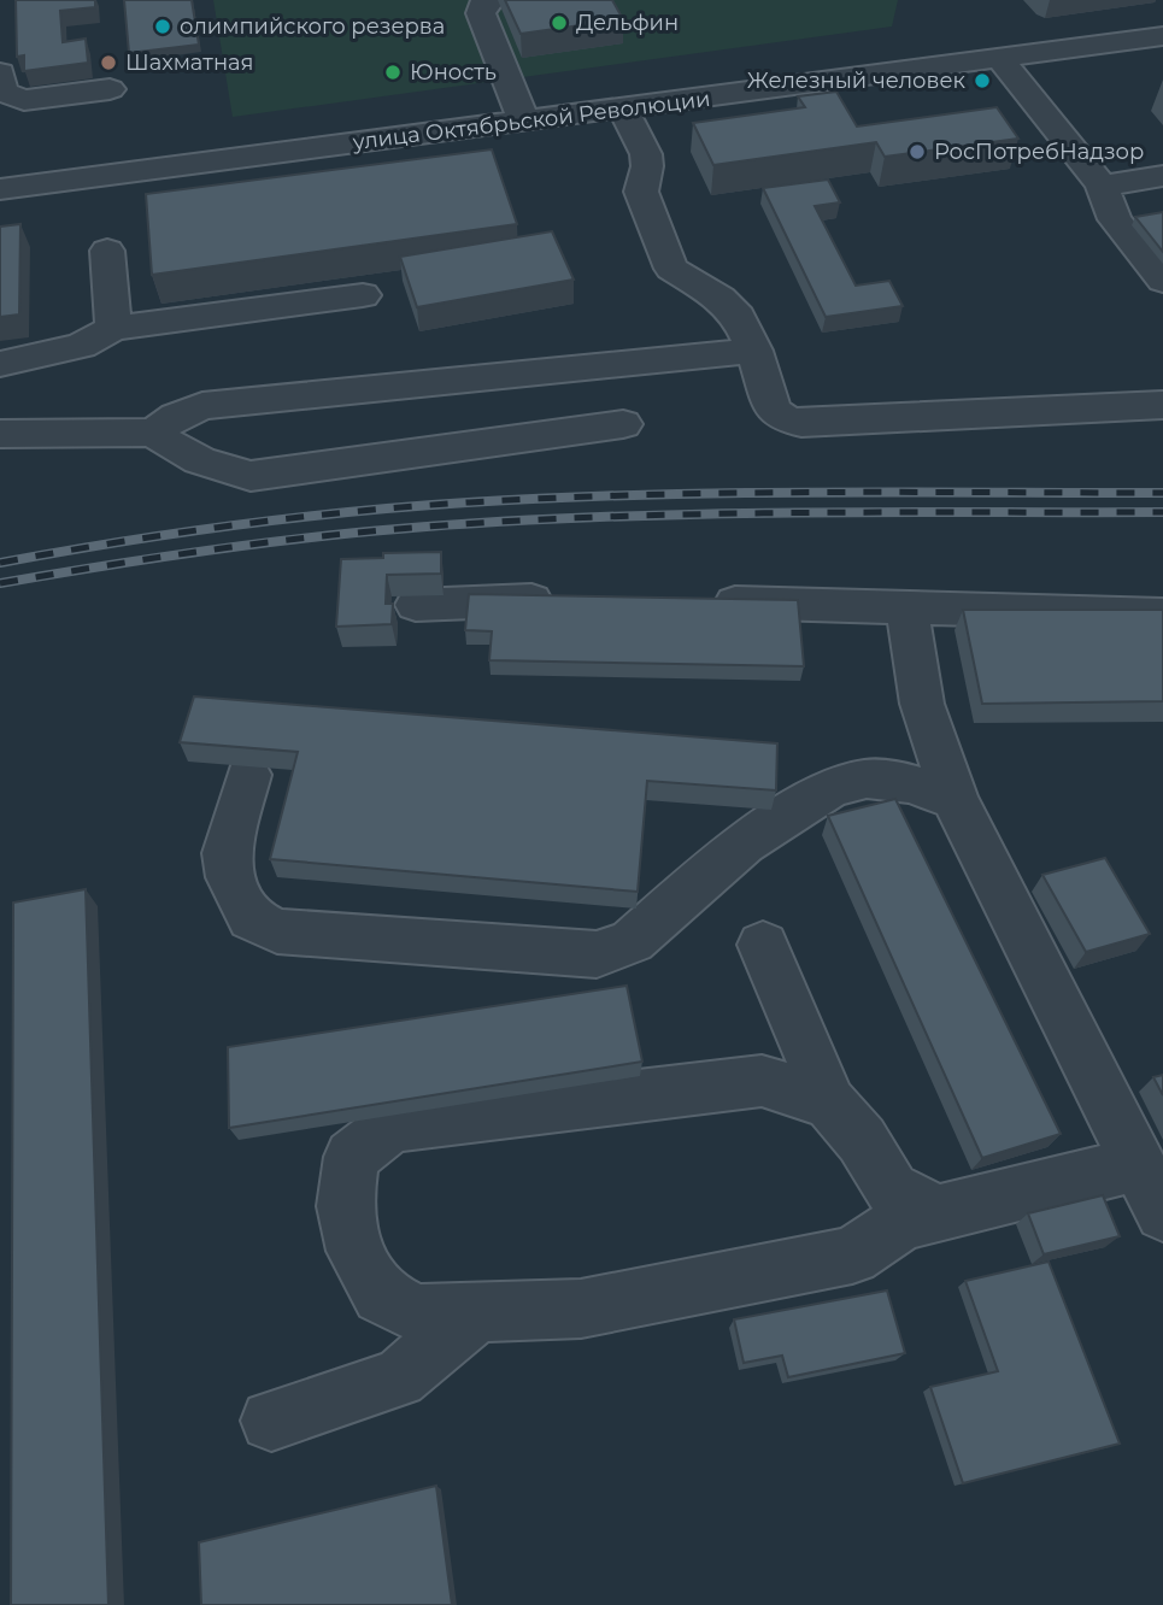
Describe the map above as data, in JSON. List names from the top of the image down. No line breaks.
{"streets":{"street":["улица Октябрьской Революции"]},"places":["Дельфин","олимпийского резерва","Шахматная","Юность","Железный человек","РосПотребНадзор"]}
